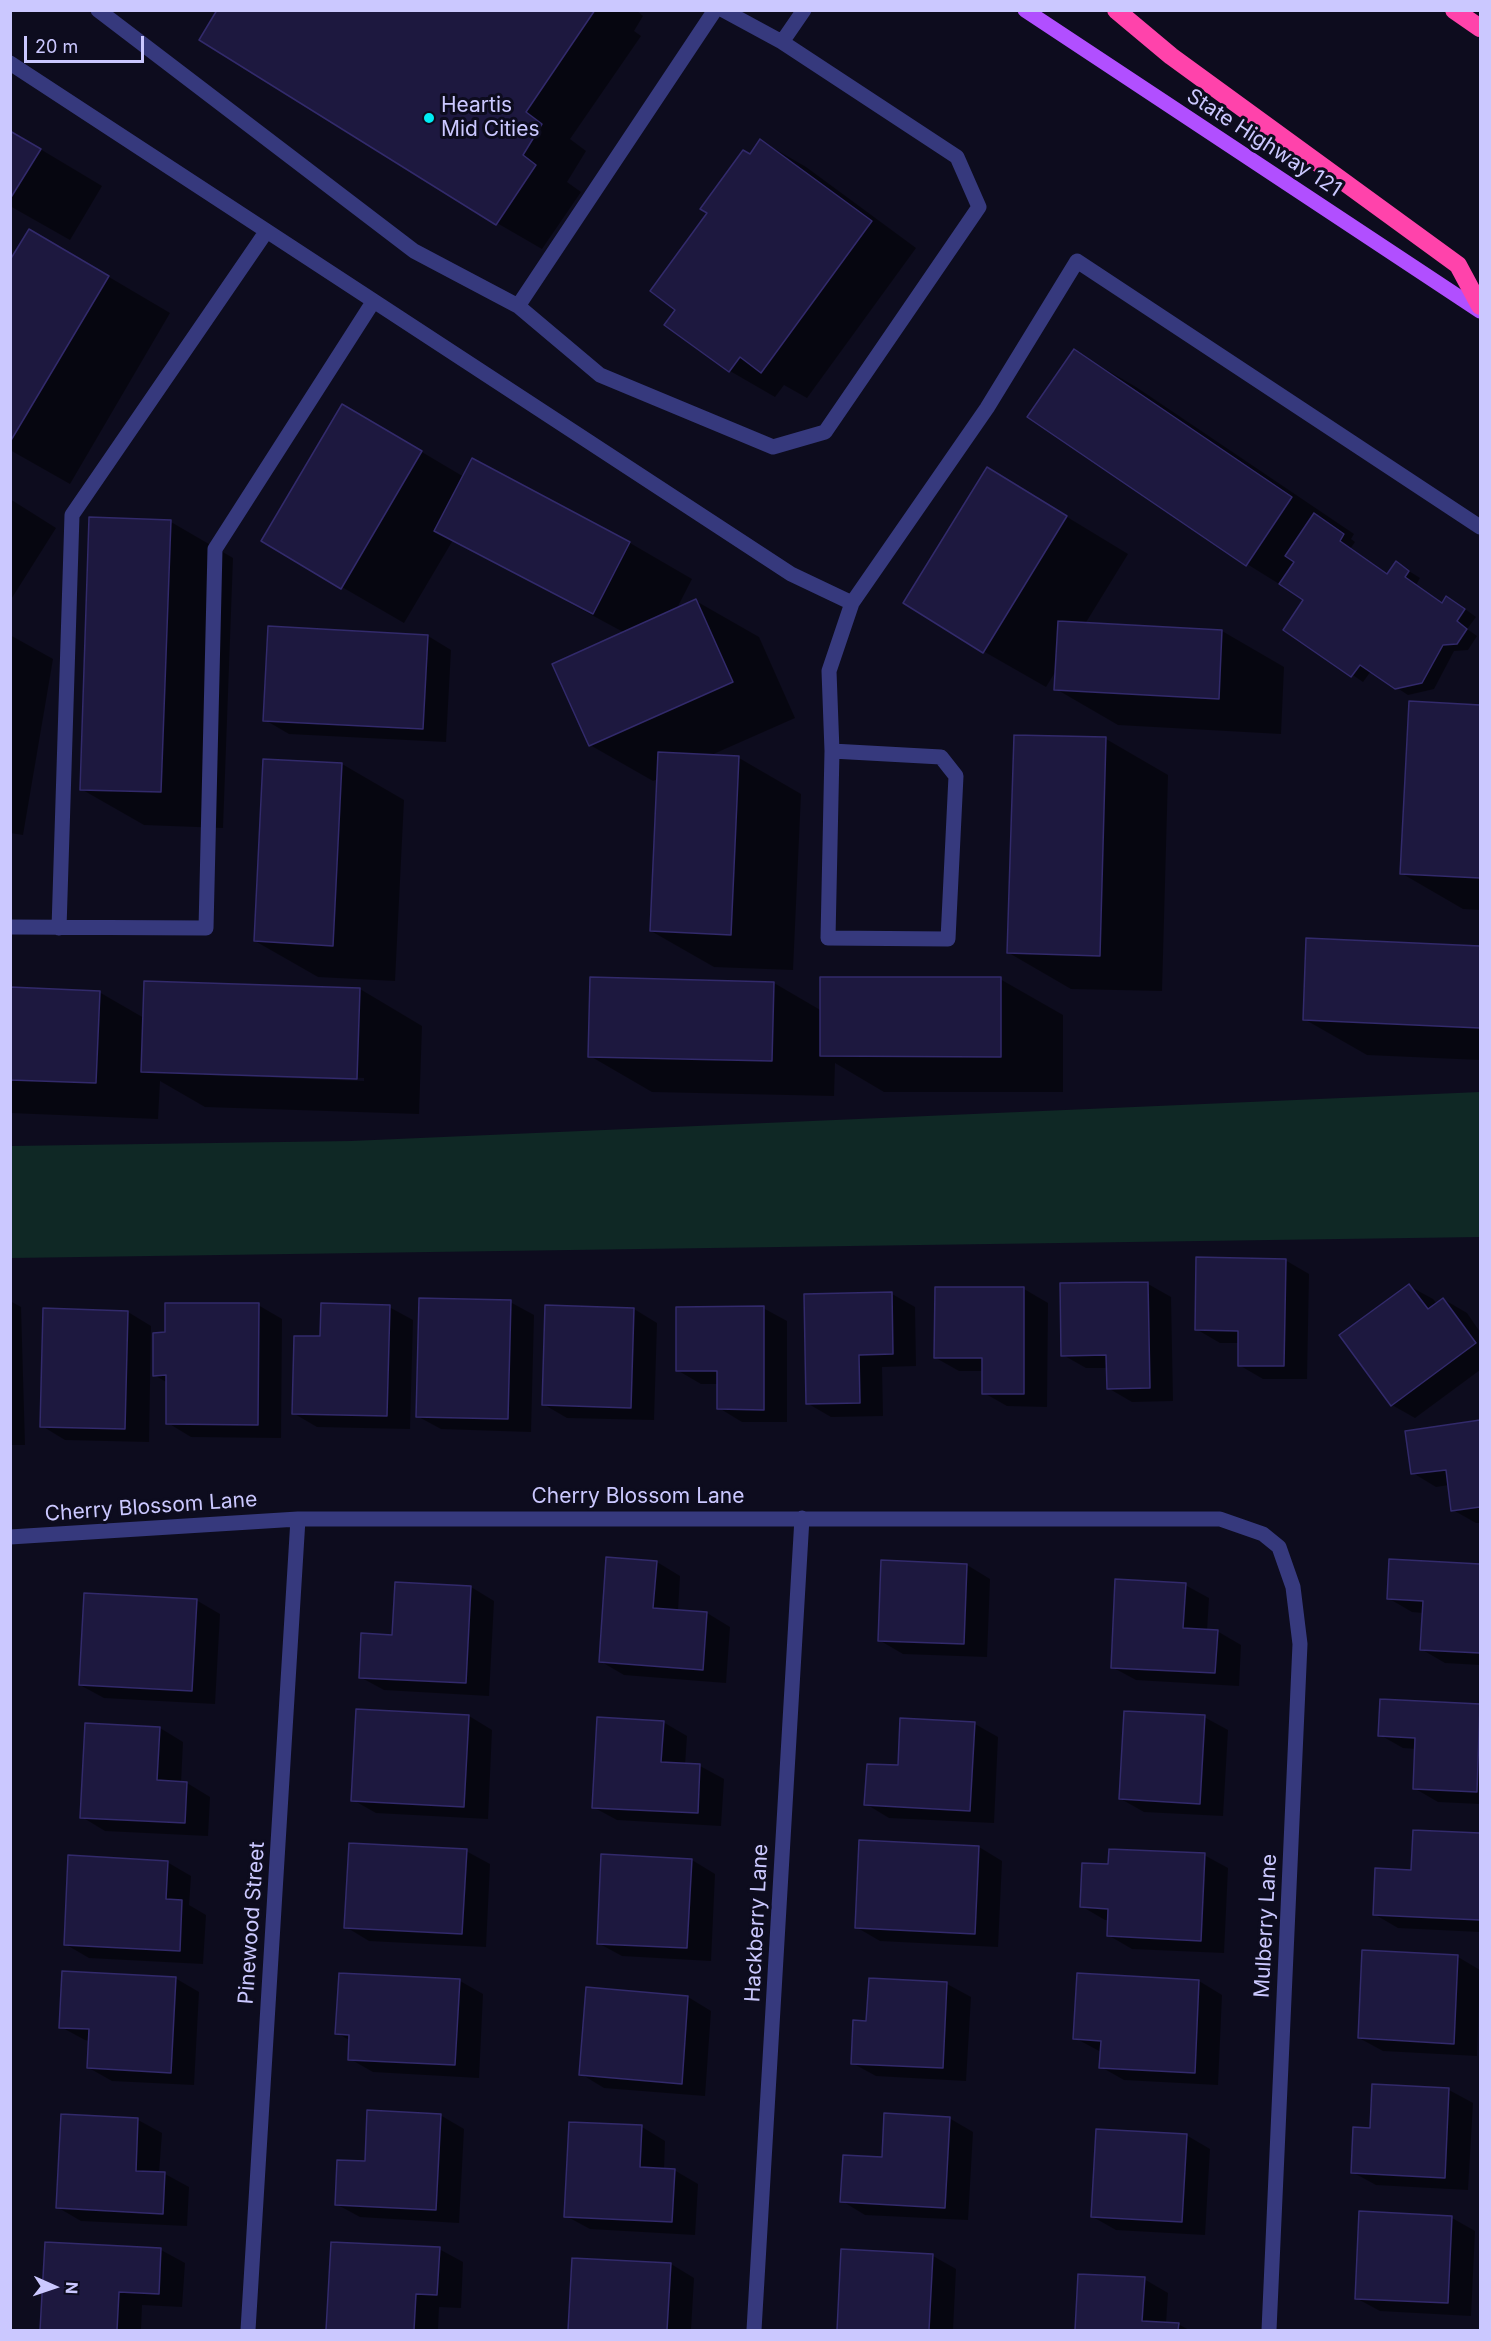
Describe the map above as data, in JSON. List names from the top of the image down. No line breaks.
{"streets":{"main road":["State Highway 121"],"street":["Cherry Blossom Lane","Pinewood Street","Hackberry Lane","Mulberry Lane"]},"crossings":[["Cherry Blossom Lane","Pinewood Street"],["Cherry Blossom Lane","Hackberry Lane"],["Cherry Blossom Lane","Mulberry Lane"]],"places":["Heartis Mid Cities"],"scale_bar":"20 m","north":"right"}
